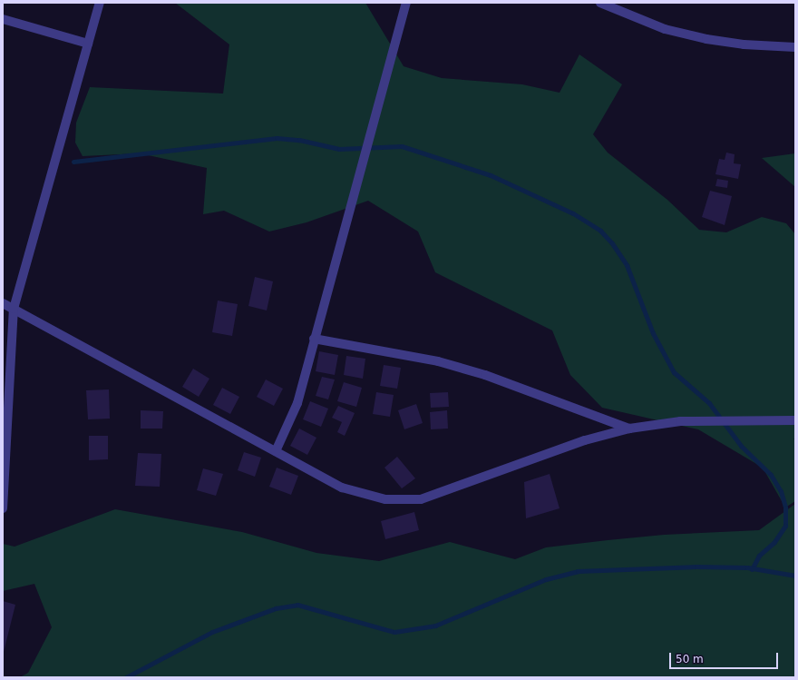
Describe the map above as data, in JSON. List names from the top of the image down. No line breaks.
{"scale_bar":"50 m"}
